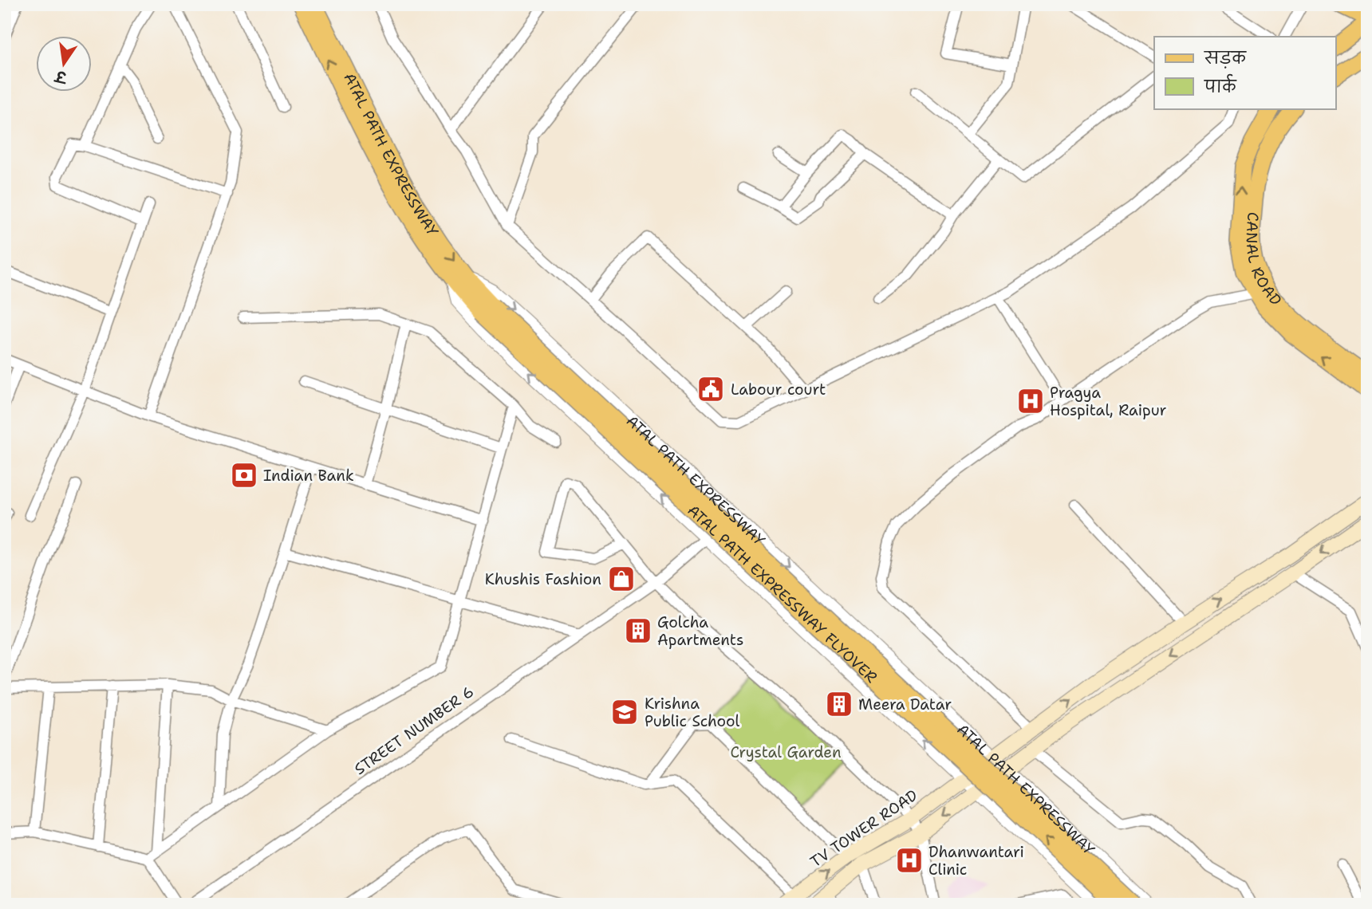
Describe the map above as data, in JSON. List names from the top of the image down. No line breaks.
{"streets":{"main road":["ATAL PATH EXPRESSWAY","CANAL ROAD","ATAL PATH EXPRESSWAY FLYOVER","TV TOWER ROAD"],"street":["STREET NUMBER 6"]},"crossings":[["ATAL PATH EXPRESSWAY","ATAL PATH EXPRESSWAY FLYOVER"],["ATAL PATH EXPRESSWAY","STREET NUMBER 6"],["ATAL PATH EXPRESSWAY","TV TOWER ROAD"]],"parks":["Crystal Garden"],"places":{"public building":["Labour court"],"hospital":["Pragya Hospital, Raipur","Dhanwantari Clinic"],"bank":["Indian Bank"],"shop":["Khushis Fashion"],"building":["Golcha Apartments","Meera Datar"],"school or university":["Krishna Public School"]},"legend":["सड़क","पार्क"],"north":"bottom"}
